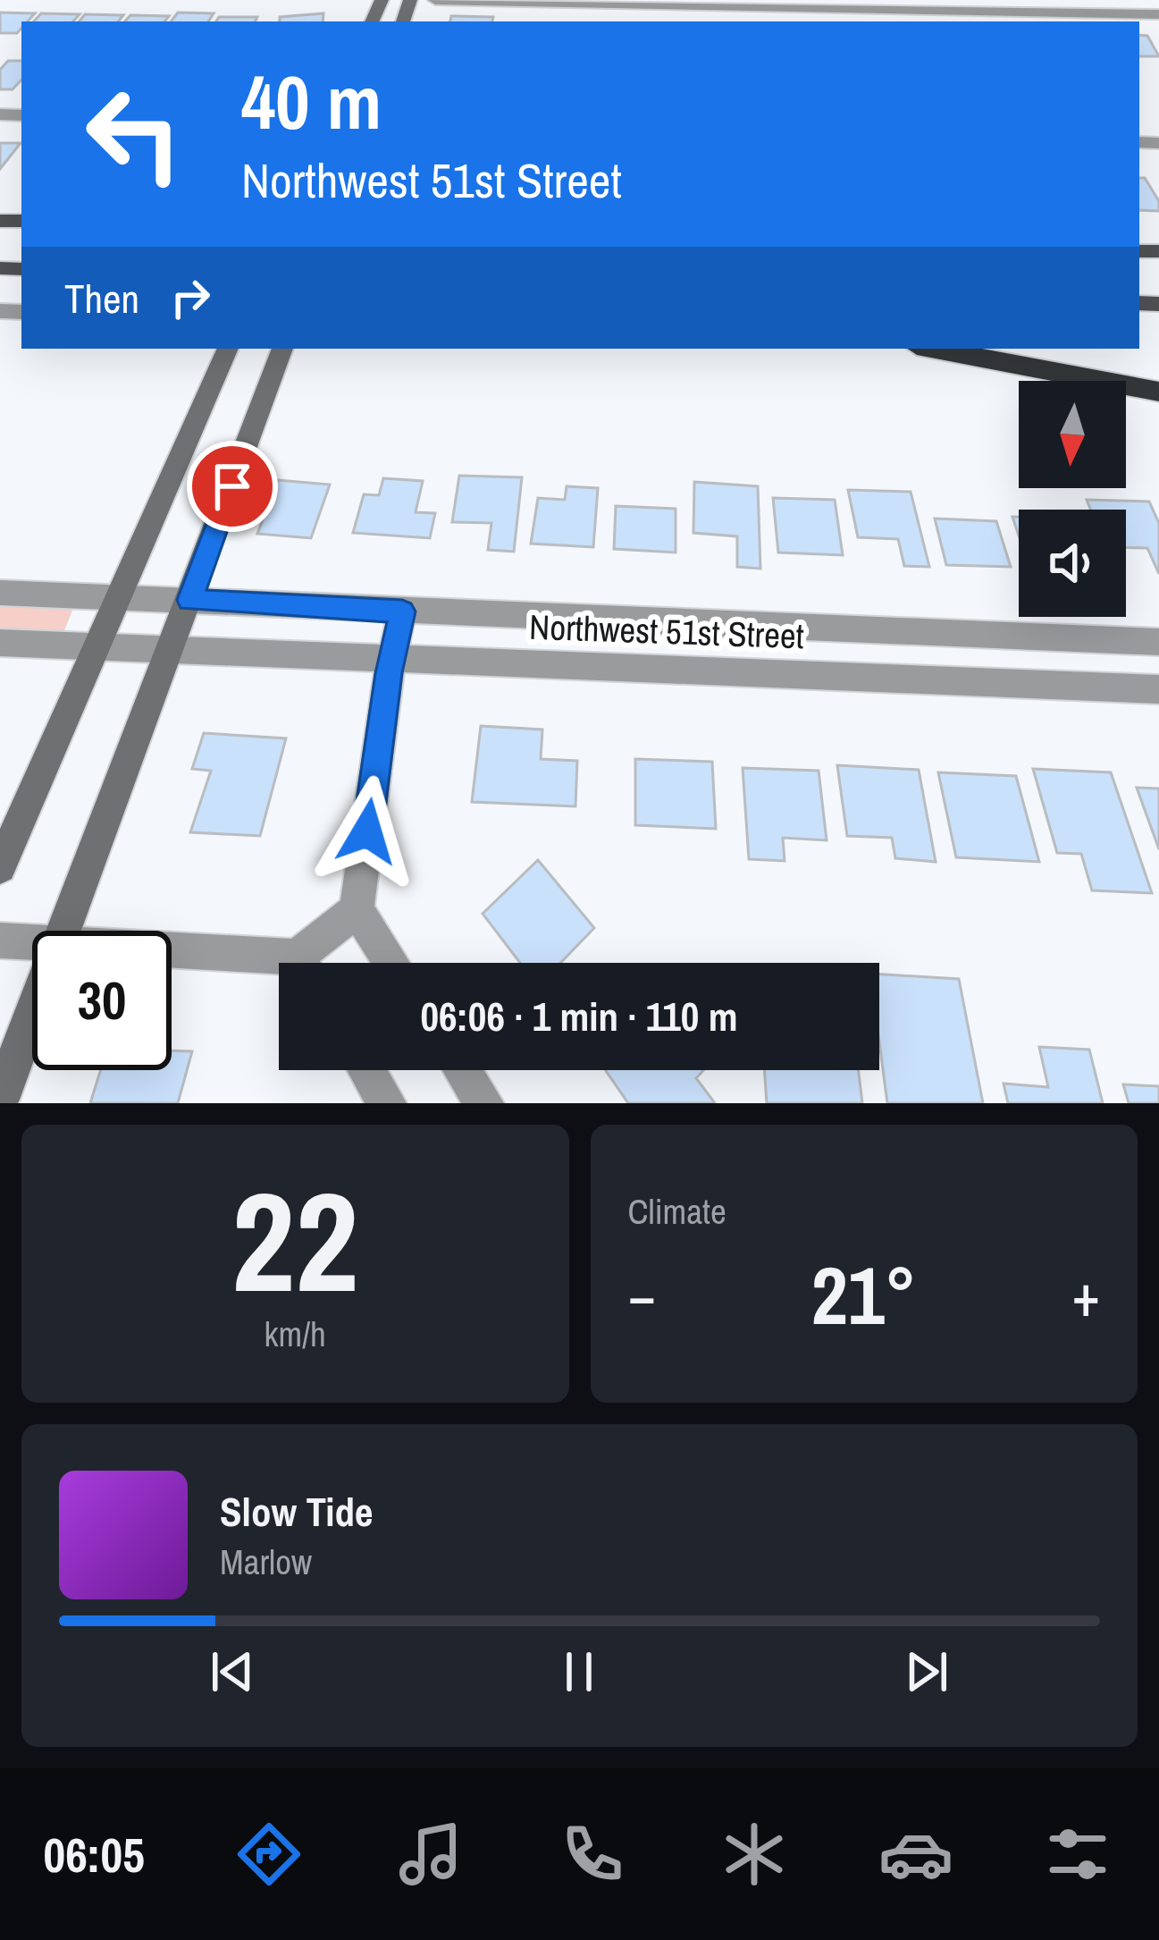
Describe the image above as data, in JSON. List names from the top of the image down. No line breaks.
{"streets":{"street":["Northwest 51st Street"]},"north":"bottom","page":{"turn":["40 m","Northwest 51st Street"],"then":"Then","limit":"30","trip":"06:06 · 1 min · 110 m","tile":[["22","km/h"],"Climate"],"heat":["−","21°","+"],"song":["Slow Tide","Marlow"],"tabs":"06:05"}}
